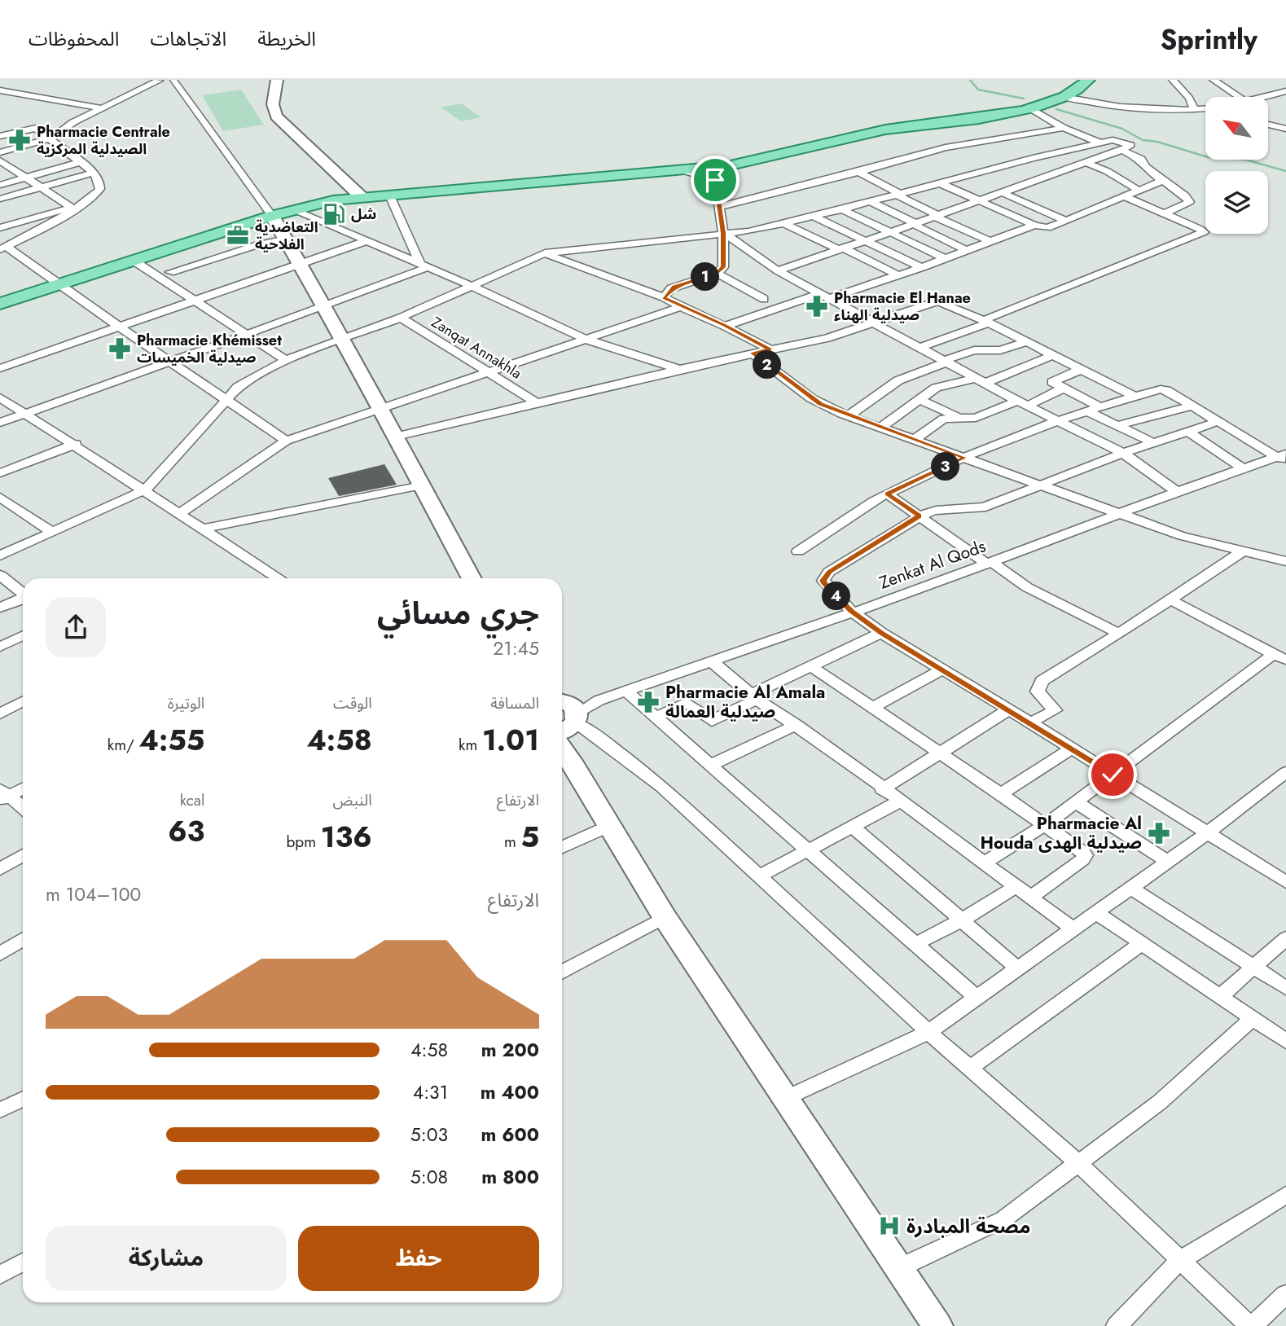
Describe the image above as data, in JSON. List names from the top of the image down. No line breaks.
{"streets":{"street":["Zanqat Annakhla","Zenkat Al Qods"]},"places":{"pharmacy":["Pharmacie Centrale الصيدلية المركزية","Pharmacie El Hanae صيدلية الهناء","Pharmacie Khémisset صيدلية الخميسات","Pharmacie Al Amala صيدلية العمالة","Pharmacie Al Houda صيدلية الهدى"],"fuel station":["شل"],"office":["التعاضدية الفلاحية"],"hospital":["مصحة المبادرة"]},"north":"top left","page":{"header":"Sprintly","nav":["الخريطة","الاتجاهات","المحفوظات"],"pins":["1","2","3","4"],"heading":["جري مسائي","21:45"],"stats":[["المسافة","1.01 km"],["الوقت","4:58"],["الوتيرة","4:55 /km"],["الارتفاع","5 m"],["النبض","136 bpm"],["kcal","63"]],"chart":["الارتفاع","100–104 m"],"list":[{"name":"200 m","note":"4:58"},{"name":"400 m","note":"4:31"},{"name":"600 m","note":"5:03"},{"name":"800 m","note":"5:08"}],"buttons":["حفظ","مشاركة"]}}
